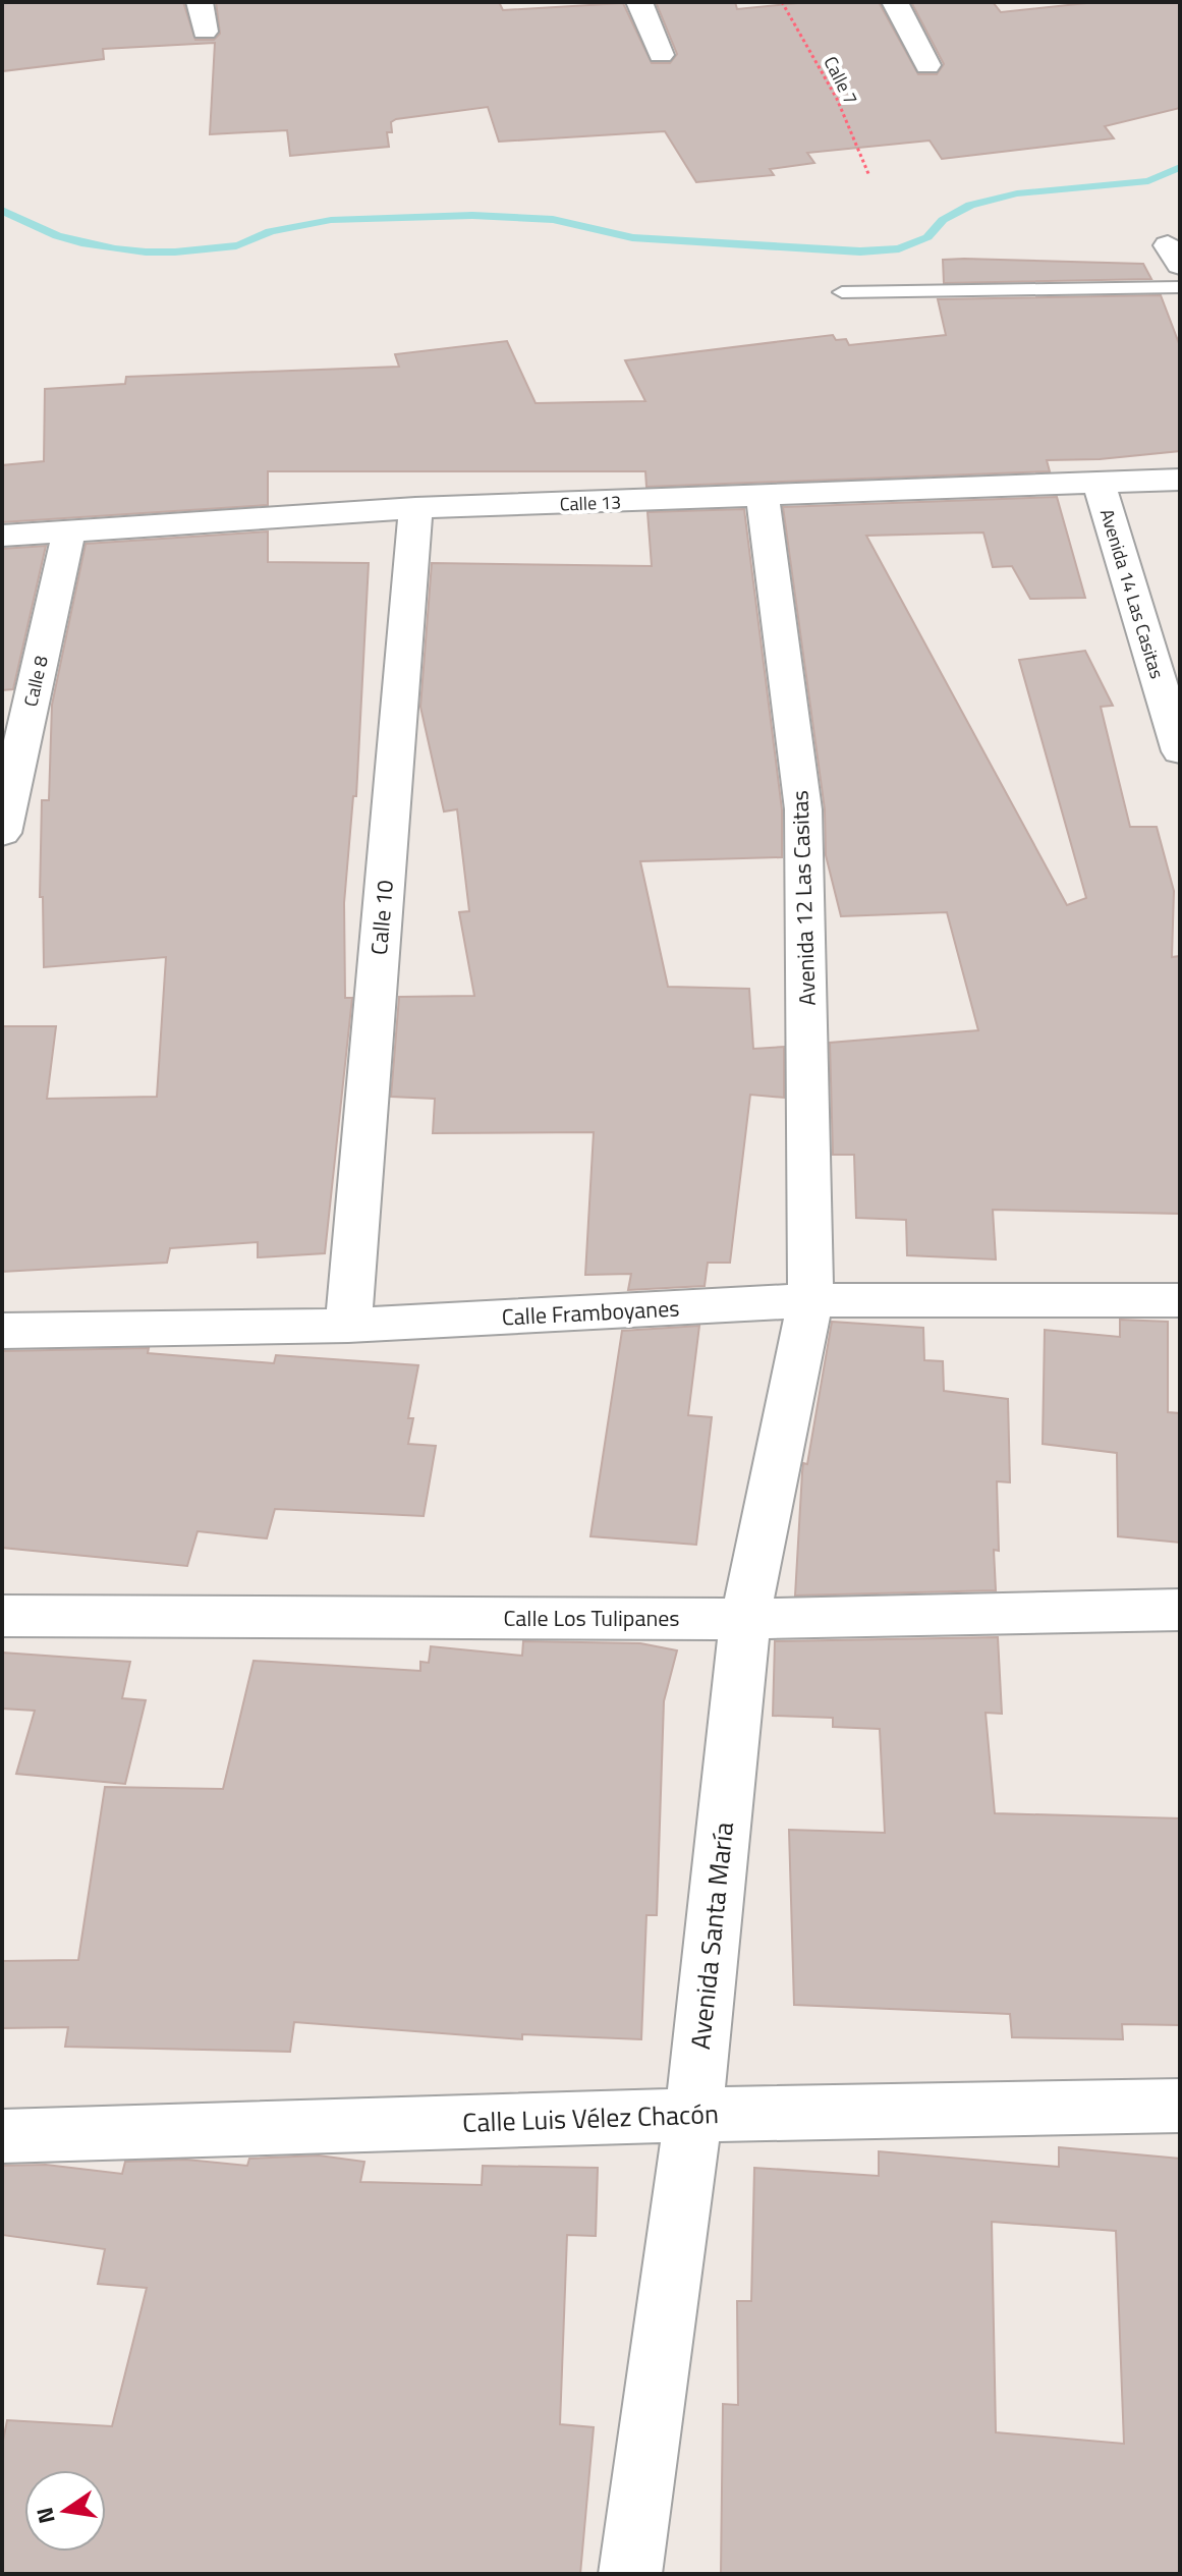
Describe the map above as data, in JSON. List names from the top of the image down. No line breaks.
{"streets":{"street":["Calle 13","Avenida 14 Las Casitas","Calle 8","Avenida 12 Las Casitas","Calle 10","Calle Framboyanes","Calle Los Tulipanes","Avenida Santa María","Calle Luis Vélez Chacón"],"path":["Calle 7"]},"crossings":[["Calle 13","Avenida 14 Las Casitas"],["Calle 13","Calle 8"],["Calle 13","Avenida 12 Las Casitas"],["Calle 13","Calle 10"],["Avenida 12 Las Casitas","Calle Framboyanes"],["Avenida 12 Las Casitas","Avenida Santa María"],["Calle 10","Calle Framboyanes"],["Calle Framboyanes","Avenida Santa María"],["Calle Los Tulipanes","Avenida Santa María"],["Avenida Santa María","Calle Luis Vélez Chacón"]],"north":"left"}
